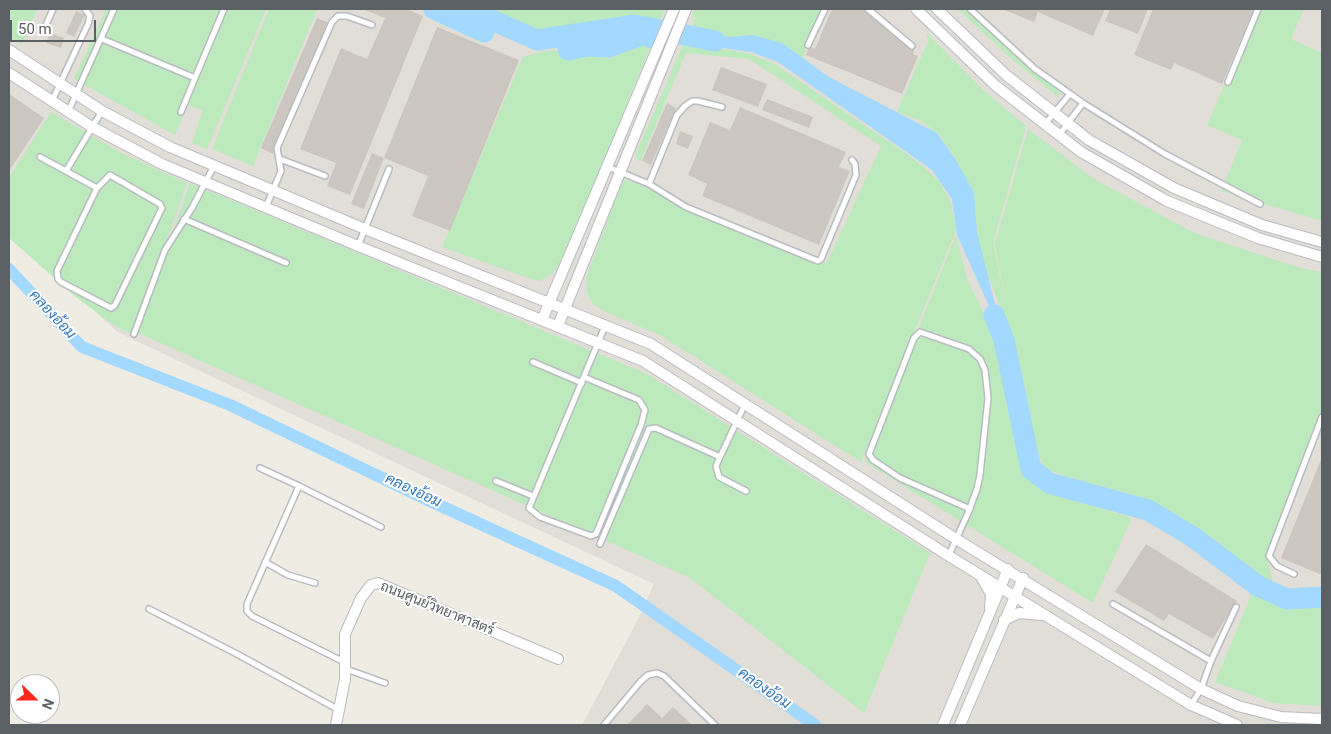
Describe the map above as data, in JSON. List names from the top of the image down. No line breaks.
{"streets":{"street":["ถนนศูนย์วิทยาศาสตร์"]},"water":["คลองอ้อม"],"scale_bar":"50 m","north":"right"}
